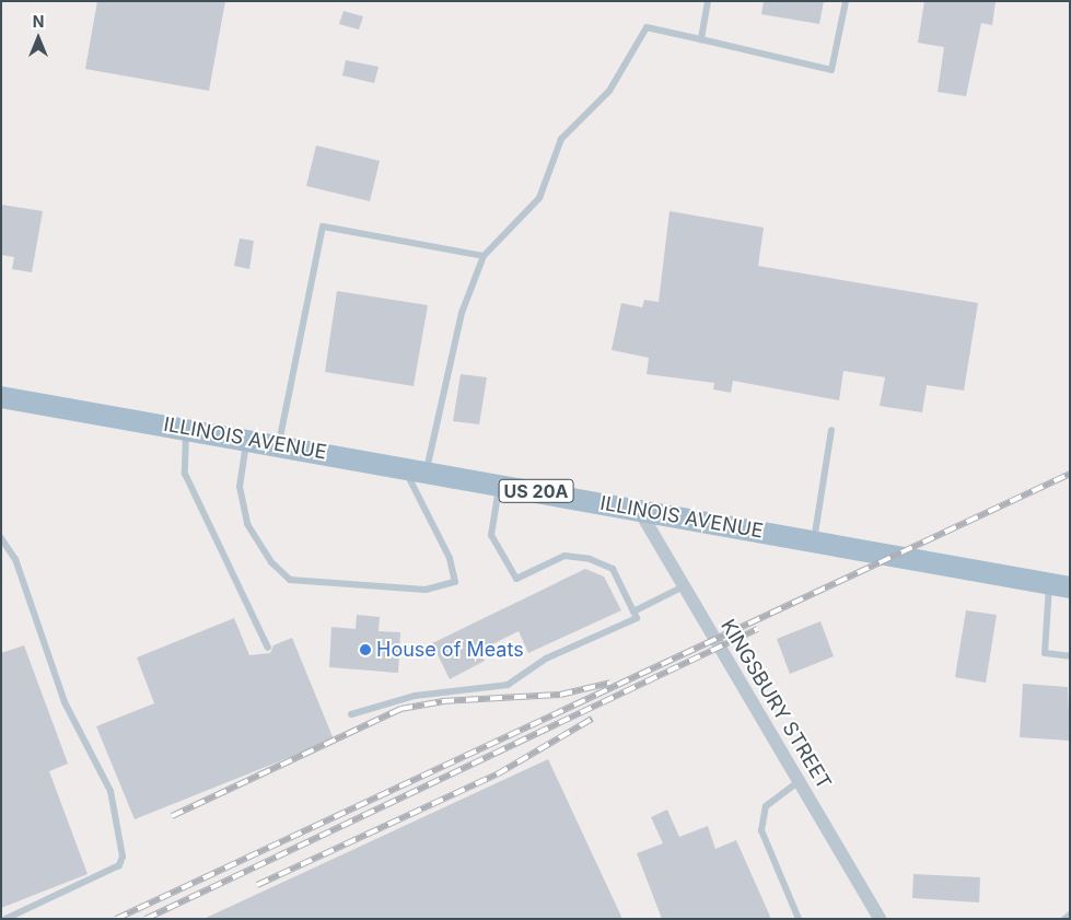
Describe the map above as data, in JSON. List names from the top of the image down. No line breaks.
{"streets":{"main road":["ILLINOIS AVENUE","US 20A"],"street":["KINGSBURY STREET"]},"crossings":[["ILLINOIS AVENUE","KINGSBURY STREET"]],"places":["House of Meats"],"north":"top"}
